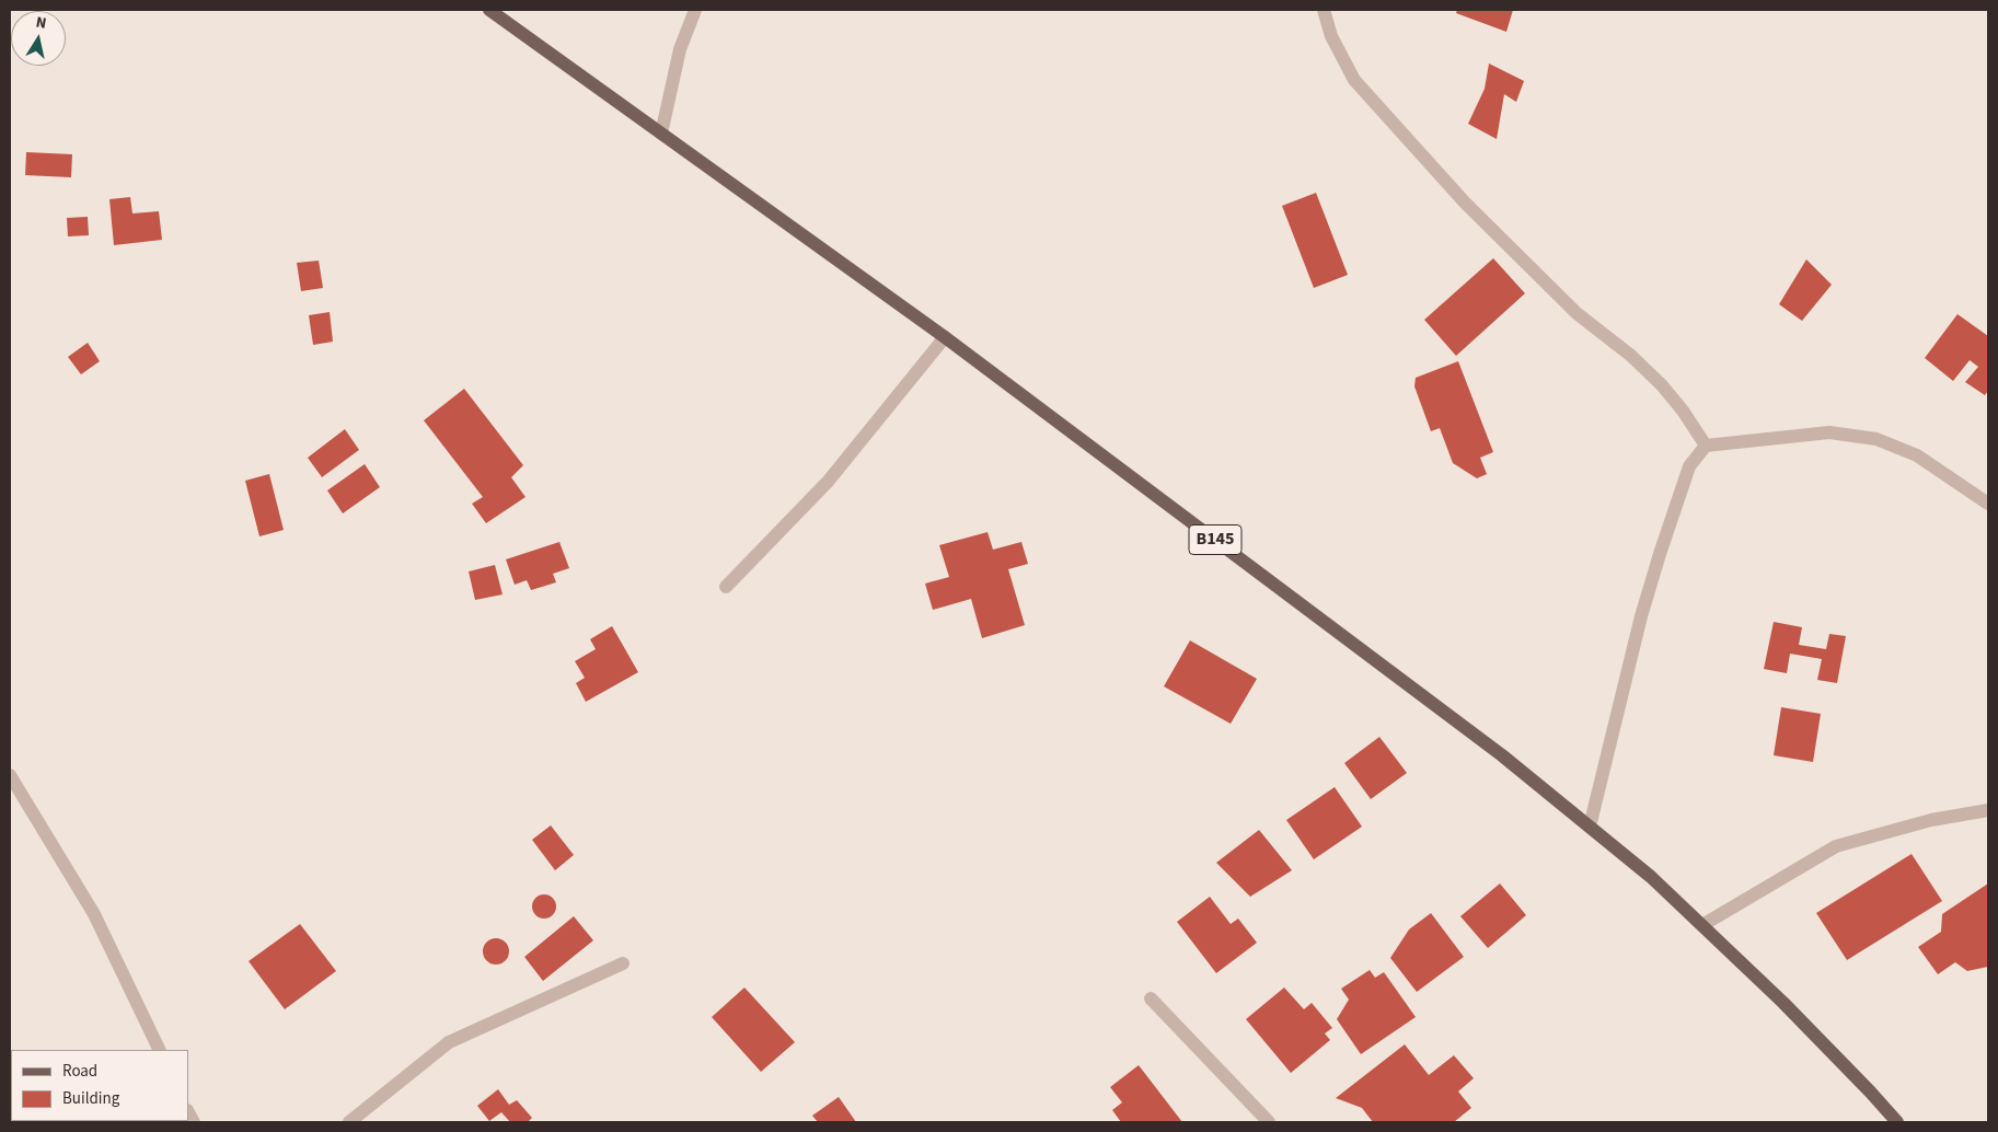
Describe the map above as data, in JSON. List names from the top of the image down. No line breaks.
{"streets":{"main road":["B145"]},"legend":["Road","Building"],"north":"top"}
